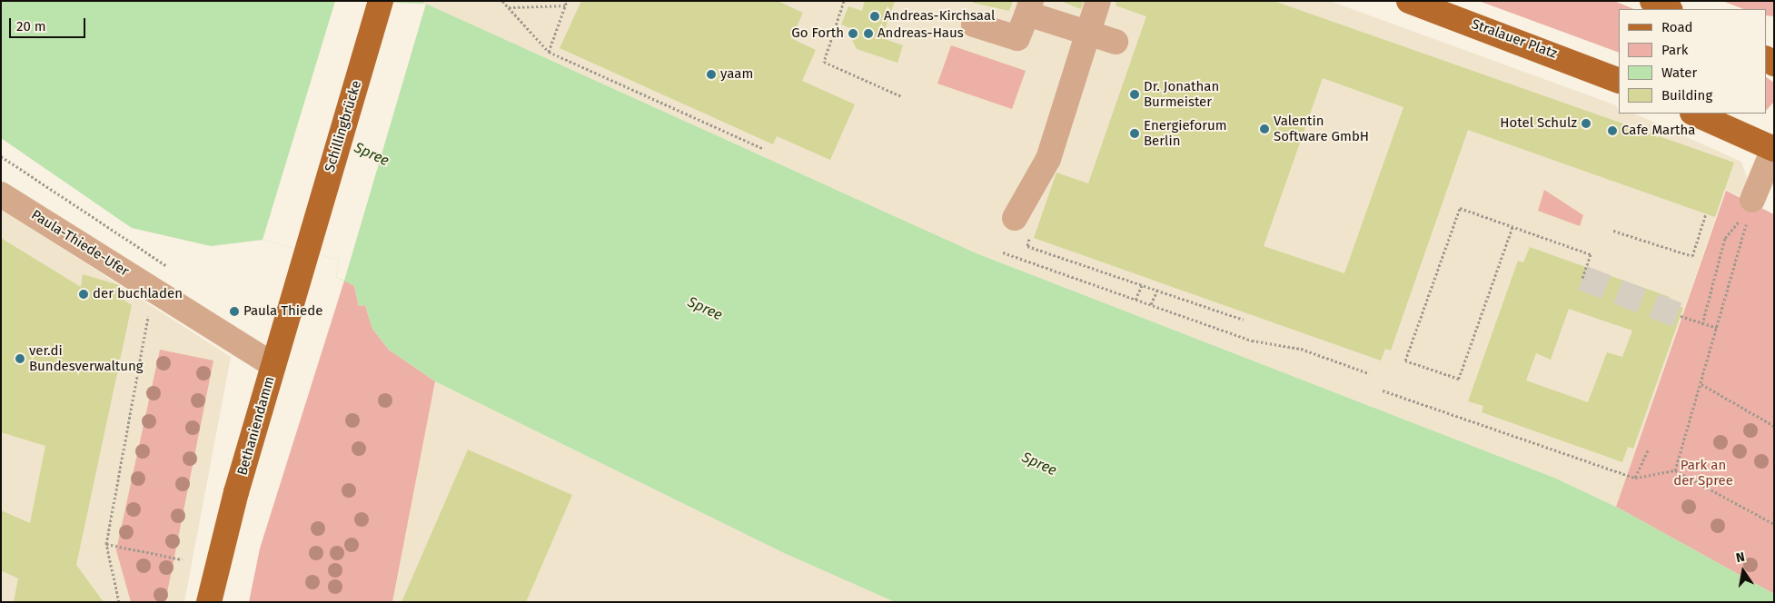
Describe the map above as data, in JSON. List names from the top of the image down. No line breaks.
{"streets":{"main road":["Stralauer Platz","Schillingbrücke","Bethaniendamm"],"street":["Paula-Thiede-Ufer"]},"crossings":[["Schillingbrücke","Bethaniendamm"],["Paula-Thiede-Ufer","Bethaniendamm"]],"water":["Spree"],"parks":["Park an der Spree"],"places":["Andreas-Kirchsaal","Go Forth","Andreas-Haus","yaam","Dr. Jonathan Burmeister","Hotel Schulz","Valentin Software GmbH","Cafe Martha","Energieforum Berlin","der buchladen","Paula Thiede","ver.di Bundesverwaltung"],"legend":["Road","Park","Water","Building"],"scale_bar":"20 m","north":"top"}
